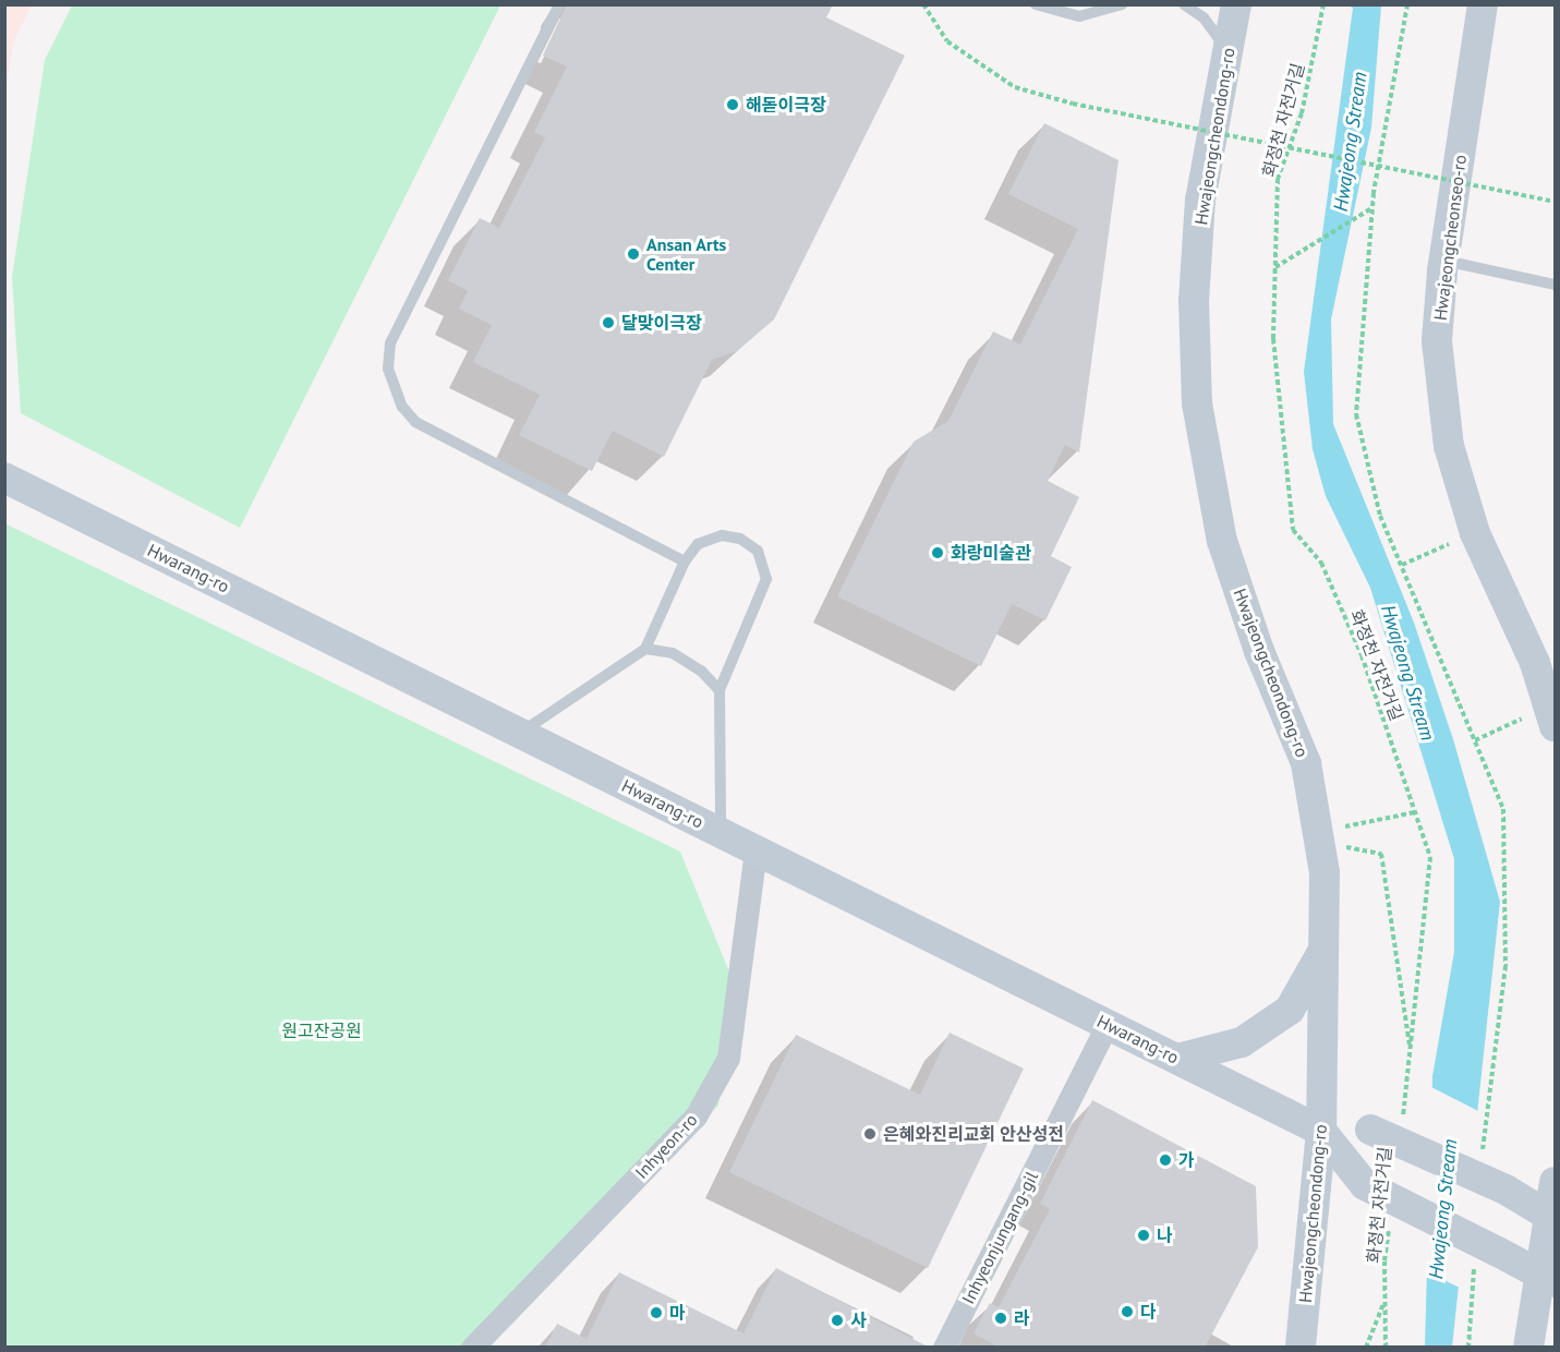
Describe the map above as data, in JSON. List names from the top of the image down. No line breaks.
{"streets":{"street":["Hwajeongcheondong-ro","Hwajeongcheonseo-ro","Hwarang-ro","Inhyeon-ro","Inhyeonjungang-gil"],"path":["화정천 자전거길"]},"crossings":[["Hwajeongcheondong-ro","Hwarang-ro"],["Hwarang-ro","Inhyeon-ro"],["Hwarang-ro","Inhyeonjungang-gil"]],"water":["Hwajeong Stream"],"parks":["원고잔공원"],"places":["해돋이극장","Ansan Arts Center","달맞이극장","화랑미술관","은혜와진리교회 안산성전","가","나","다","마","라","사"]}
